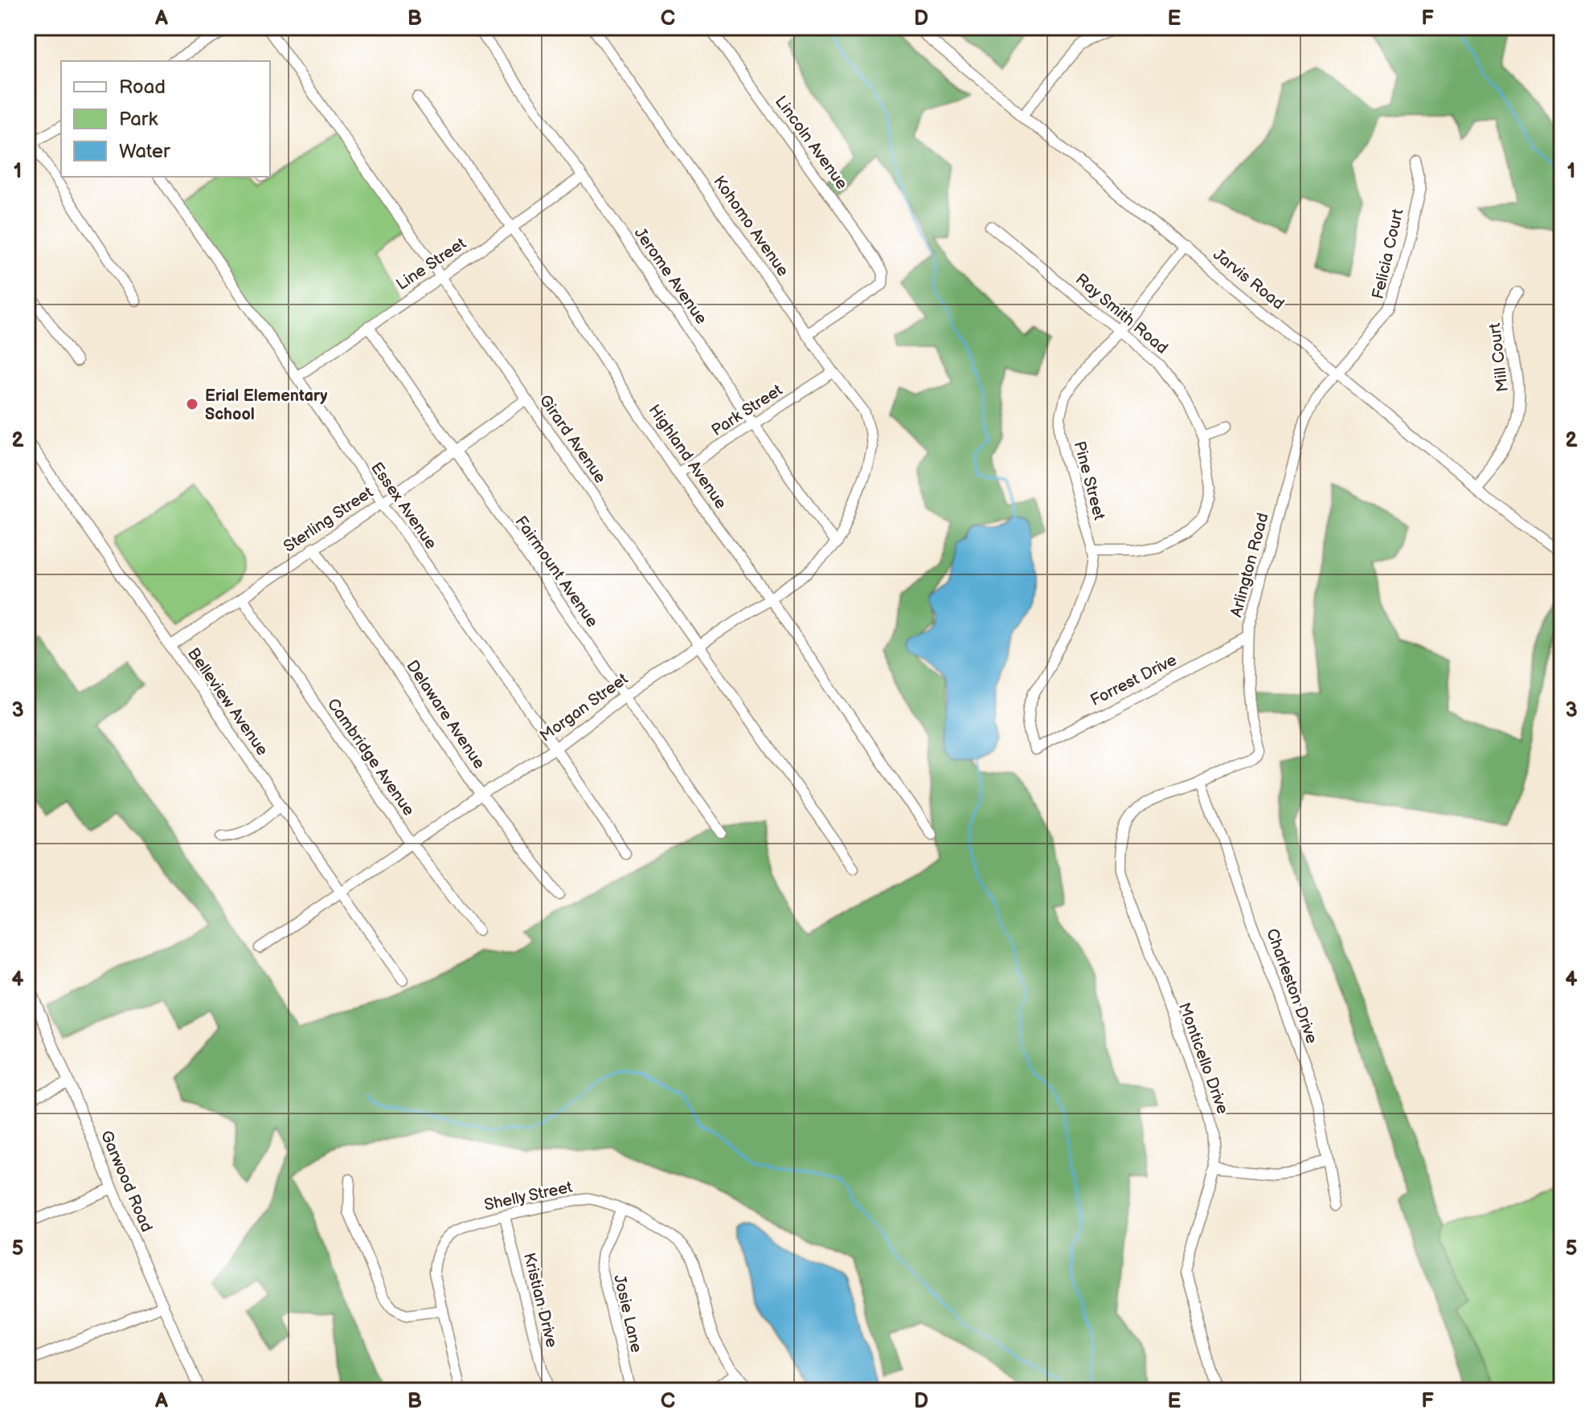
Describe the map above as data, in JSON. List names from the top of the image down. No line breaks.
{"streets":{"street":["Lincoln Avenue","Kohomo Avenue","Felicia Court","Line Street","Jerome Avenue","Jarvis Road","Ray Smith Road","Mill Court","Park Street","Girard Avenue","Highland Avenue","Pine Street","Essex Avenue","Sterling Street","Arlington Road","Fairmount Avenue","Forrest Drive","Belleview Avenue","Morgan Street","Delaware Avenue","Cambridge Avenue","Charleston Drive","Monticello Drive","Garwood Road","Shelly Street","Kristian Drive","Josie Lane"]},"crossings":[["Lincoln Avenue","Kohomo Avenue"],["Kohomo Avenue","Park Street"],["Kohomo Avenue","Morgan Street"],["Felicia Court","Jarvis Road"],["Felicia Court","Arlington Road"],["Line Street","Jerome Avenue"],["Line Street","Girard Avenue"],["Line Street","Highland Avenue"],["Line Street","Essex Avenue"],["Line Street","Fairmount Avenue"],["Jerome Avenue","Park Street"],["Jerome Avenue","Morgan Street"],["Jarvis Road","Mill Court"],["Jarvis Road","Pine Street"],["Jarvis Road","Arlington Road"],["Ray Smith Road","Pine Street"],["Park Street","Highland Avenue"],["Girard Avenue","Sterling Street"],["Girard Avenue","Morgan Street"],["Highland Avenue","Morgan Street"],["Pine Street","Forrest Drive"],["Essex Avenue","Sterling Street"],["Essex Avenue","Morgan Street"],["Sterling Street","Fairmount Avenue"],["Sterling Street","Belleview Avenue"],["Sterling Street","Delaware Avenue"],["Sterling Street","Cambridge Avenue"],["Arlington Road","Forrest Drive"],["Arlington Road","Charleston Drive"],["Arlington Road","Monticello Drive"],["Fairmount Avenue","Morgan Street"],["Belleview Avenue","Morgan Street"],["Morgan Street","Delaware Avenue"],["Morgan Street","Cambridge Avenue"],["Charleston Drive","Monticello Drive"],["Shelly Street","Kristian Drive"],["Shelly Street","Josie Lane"]],"places":["Erial Elementary School"],"legend":["Road","Park","Water"],"grid":{"columns":["A","B","C","D","E","F"],"rows":["1","2","3","4","5"]}}
